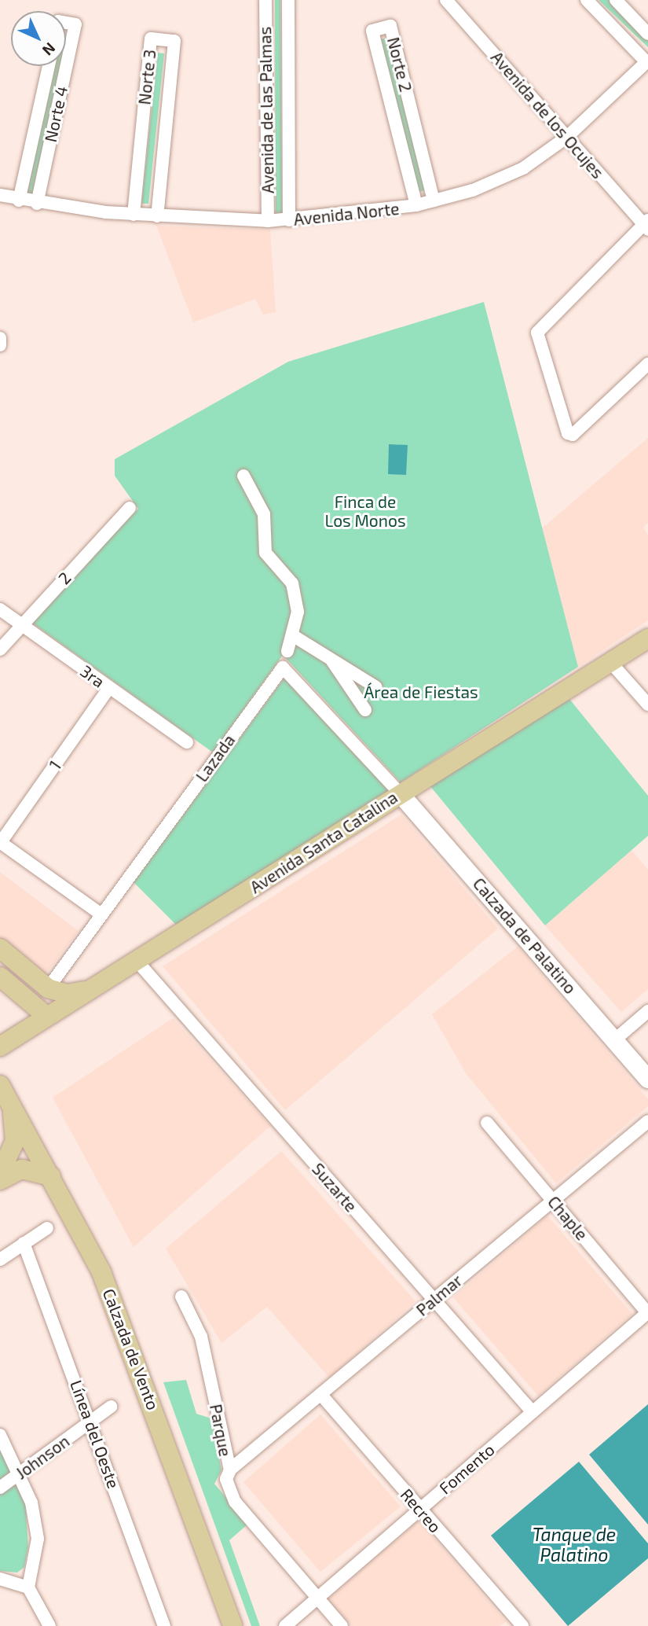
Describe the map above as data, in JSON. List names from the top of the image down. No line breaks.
{"streets":{"main road":["Avenida Santa Catalina","Calzada de Vento"],"street":["Norte 2","Norte 3","Avenida de las Palmas","Norte 4","Avenida de los Ocujes","Avenida Norte","2","3ra","Lazada","1","Calzada de Palatino","Suzarte","Chaple","Palmar","Parque","Línea del Oeste","Johnson","Fomento","Recreo"]},"crossings":[["Norte 2","Avenida Norte"],["Norte 3","Avenida Norte"],["Avenida de las Palmas","Avenida Norte"],["Norte 4","Avenida Norte"],["Avenida de los Ocujes","Avenida Norte"],["2","3ra"],["3ra","1"],["Lazada","Avenida Santa Catalina"],["Lazada","Calzada de Palatino"],["Avenida Santa Catalina","Calzada de Palatino"],["Avenida Santa Catalina","Suzarte"],["Suzarte","Palmar"],["Suzarte","Fomento"],["Chaple","Palmar"],["Chaple","Fomento"],["Palmar","Parque"],["Palmar","Recreo"],["Parque","Fomento"],["Línea del Oeste","Johnson"],["Fomento","Recreo"]],"water":["Tanque de Palatino"],"parks":["Finca de Los Monos","Área de Fiestas"],"north":"bottom right"}
